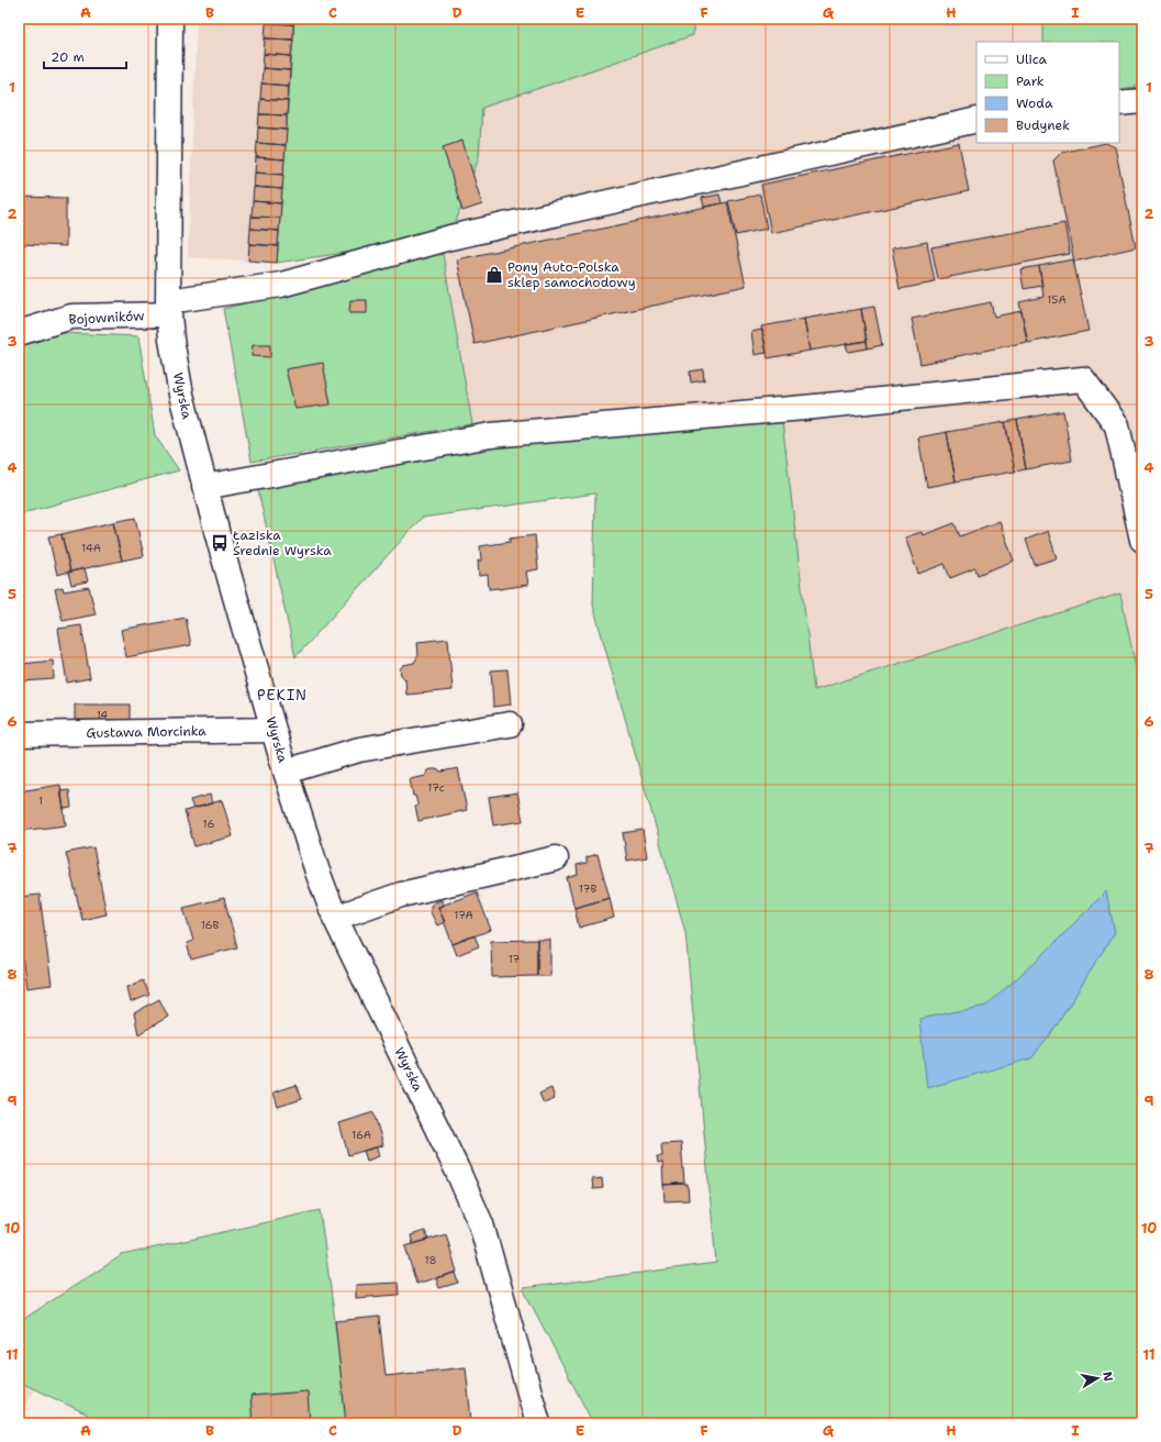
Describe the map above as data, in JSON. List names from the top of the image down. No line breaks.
{"streets":{"street":["Bojowników","Wyrska","Gustawa Morcinka"]},"crossings":[["Bojowników","Wyrska"],["Wyrska","Gustawa Morcinka"]],"districts":["PEKIN"],"places":{"shop":["Pony Auto-Polska sklep samochodowy"],"bus stop":["Łaziska Średnie Wyrska"]},"house_numbers":["15A","14A","14","17c","1","16","17B","17A","16B","17","16A","18"],"legend":["Ulica","Park","Woda","Budynek"],"scale_bar":"20 m","north":"right","grid":{"columns":["A","B","C","D","E","F","G","H","I"],"rows":["1","2","3","4","5","6","7","8","9","10","11"]}}
